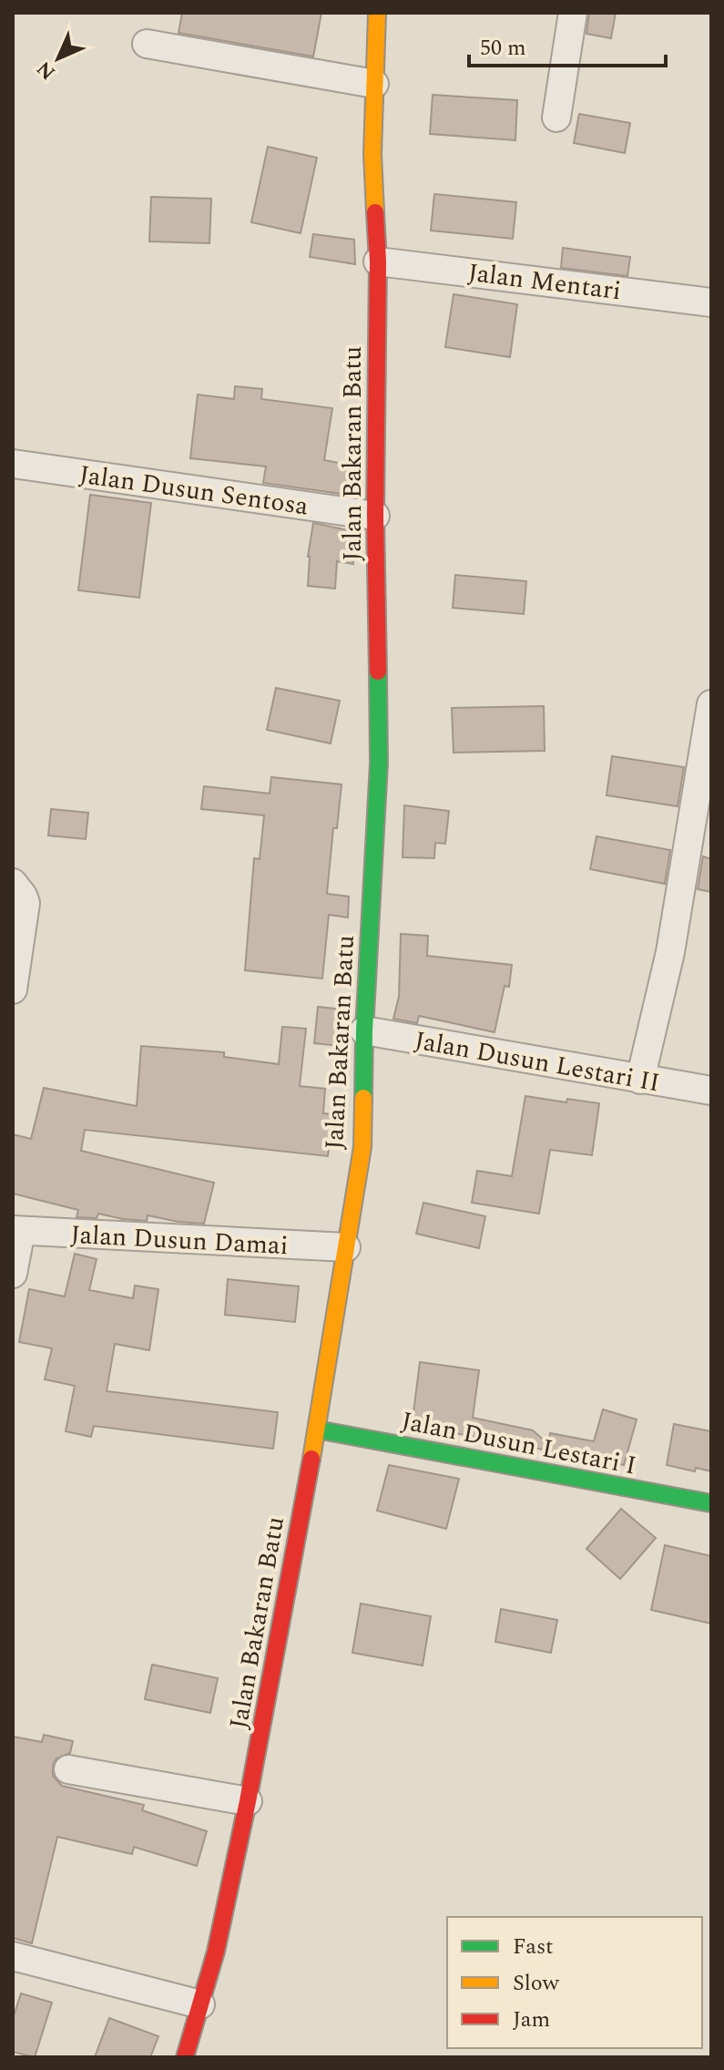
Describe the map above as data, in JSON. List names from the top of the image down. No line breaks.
{"streets":{"main road":["Jalan Bakaran Batu","Jalan Dusun Lestari I"],"street":["Jalan Mentari","Jalan Dusun Sentosa","Jalan Dusun Lestari II","Jalan Dusun Damai"]},"crossings":[["Jalan Mentari","Jalan Bakaran Batu"],["Jalan Bakaran Batu","Jalan Dusun Sentosa"],["Jalan Bakaran Batu","Jalan Dusun Lestari II"],["Jalan Bakaran Batu","Jalan Dusun Damai"],["Jalan Bakaran Batu","Jalan Dusun Lestari I"]],"legend":["Fast","Slow","Jam"],"scale_bar":"50 m","north":"bottom left"}
